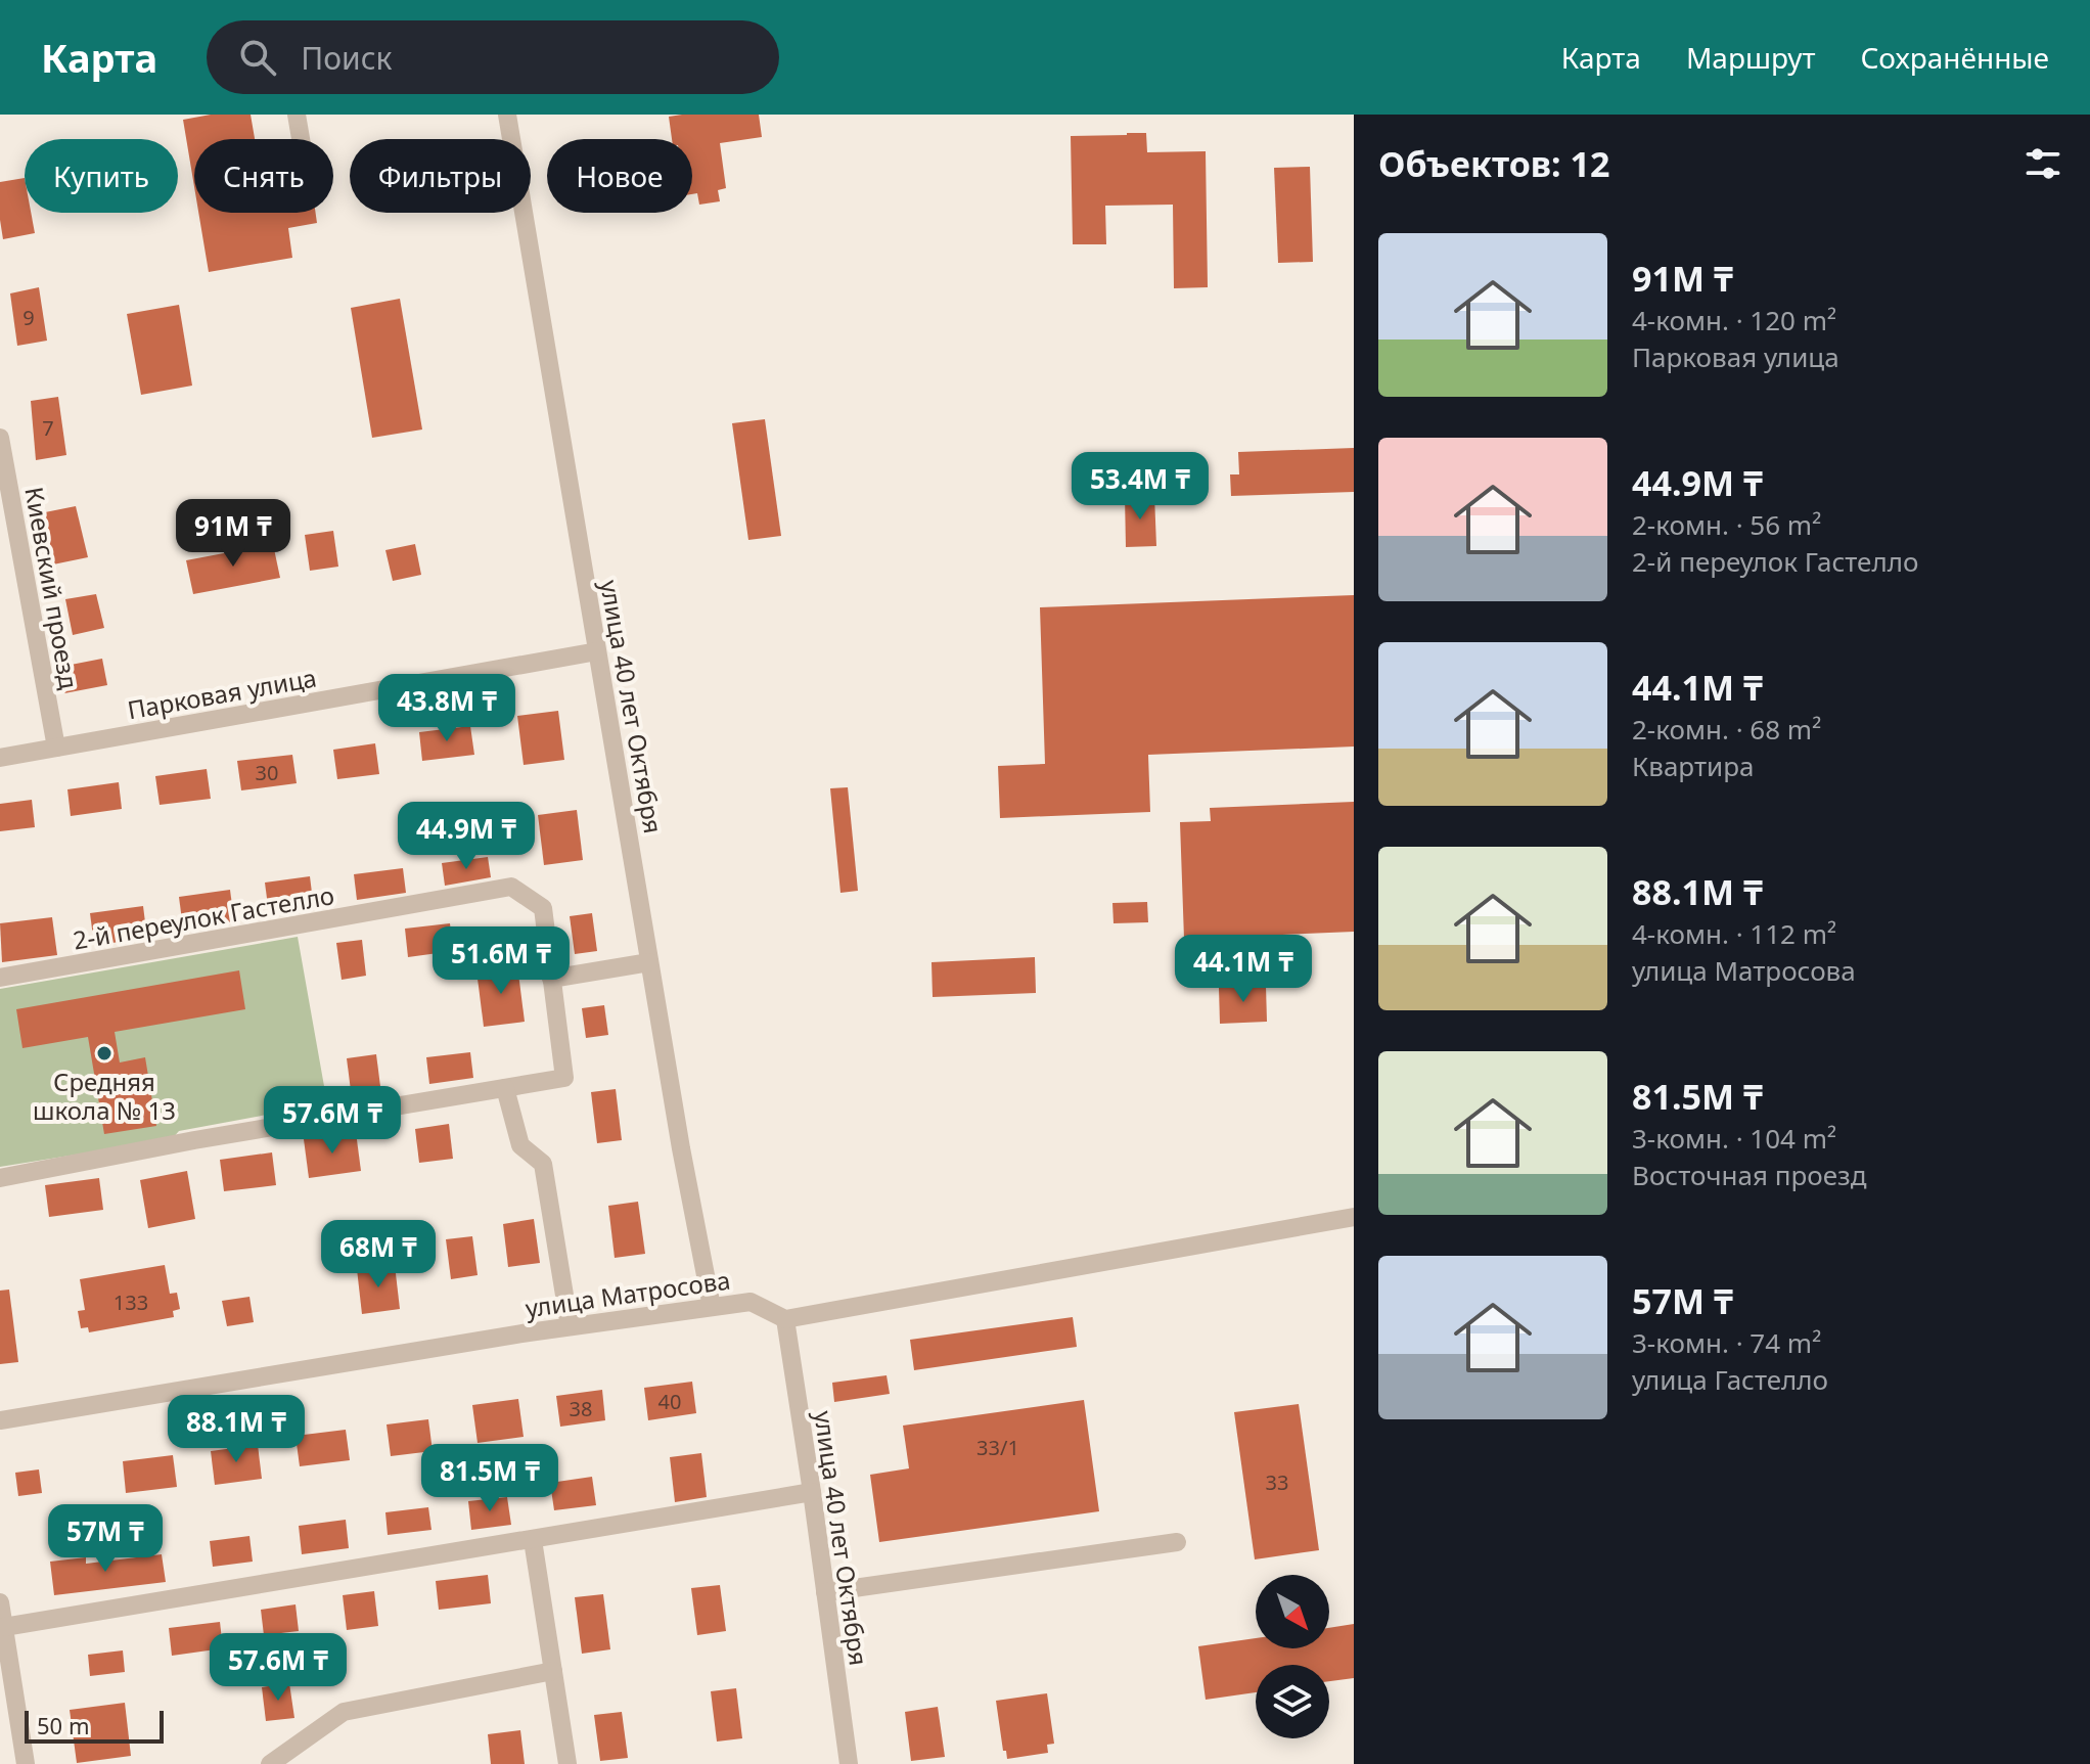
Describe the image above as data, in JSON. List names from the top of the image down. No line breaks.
{"streets":{"street":["Киевский проезд","Парковая улица","улица 40 лет Октября","2-й переулок Гастелло","улица Матросова"]},"crossings":[["Киевский проезд","Парковая улица"],["Парковая улица","улица 40 лет Октября"],["улица 40 лет Октября","улица Матросова"]],"places":["Средняя школа № 13"],"house_numbers":["9","7","30","133","40","38","33/1","33"],"scale_bar":"50 m","north":"bottom right","page":{"header":"Карта","search":"Поиск","nav":["Карта","Маршрут","Сохранённые"],"heading":"Объектов: 12","chip":["Купить","Снять","Фильтры","Новое"],"list":[{"name":"91M ₸","note":"4-комн. · 120 m² · Парковая улица"},{"name":"44.9M ₸","note":"2-комн. · 56 m² · 2-й переулок Гастелло"},{"name":"44.1M ₸","note":"2-комн. · 68 m² · Квартира"},{"name":"88.1M ₸","note":"4-комн. · 112 m² · улица Матросова"},{"name":"81.5M ₸","note":"3-комн. · 104 m² · Восточная проезд"},{"name":"57M ₸","note":"3-комн. · 74 m² · улица Гастелло"}],"price":["53.4M ₸","91M ₸","43.8M ₸","44.9M ₸","51.6M ₸","44.1M ₸","57.6M ₸","68M ₸","88.1M ₸","81.5M ₸","57M ₸","57.6M ₸"],"scale":"50 m"}}
